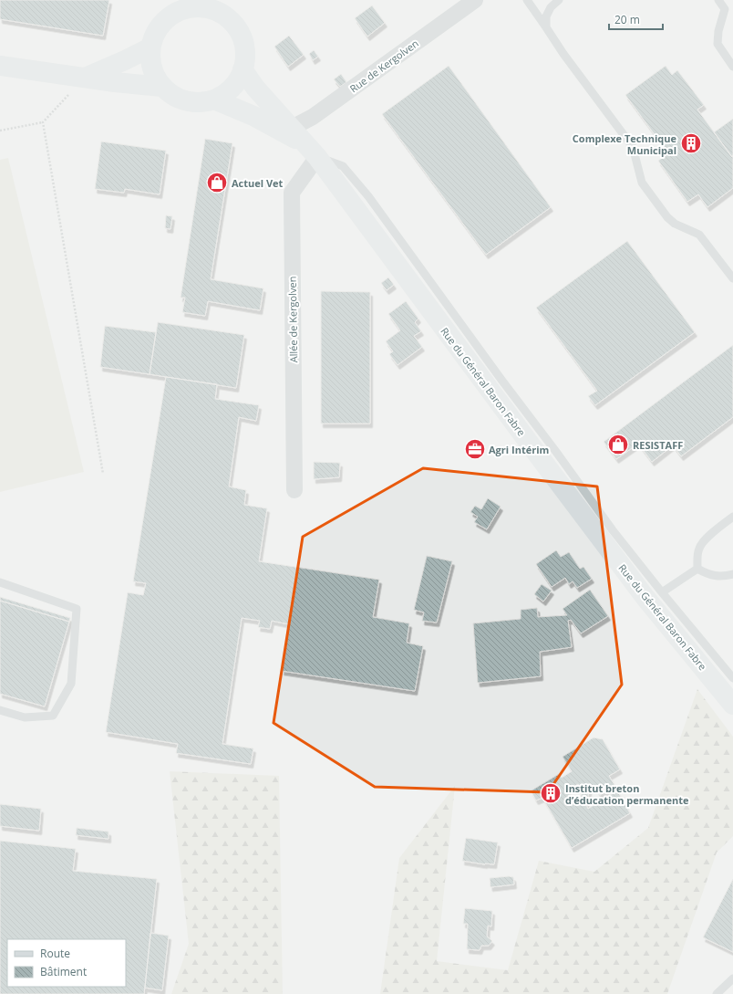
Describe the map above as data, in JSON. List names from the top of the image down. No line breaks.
{"streets":{"main road":["Rue du Général Baron Fabre"],"street":["Rue de Kergolven","Allée de Kergolven"]},"crossings":[["Rue de Kergolven","Rue du Général Baron Fabre"],["Allée de Kergolven","Rue du Général Baron Fabre"]],"places":{"building":["Complexe Technique Municipal","Institut breton d’éducation permanente"],"shop":["Actuel Vet","RESISTAFF"],"office":["Agri Intérim"]},"legend":["Route","Bâtiment"],"scale_bar":"20 m"}
